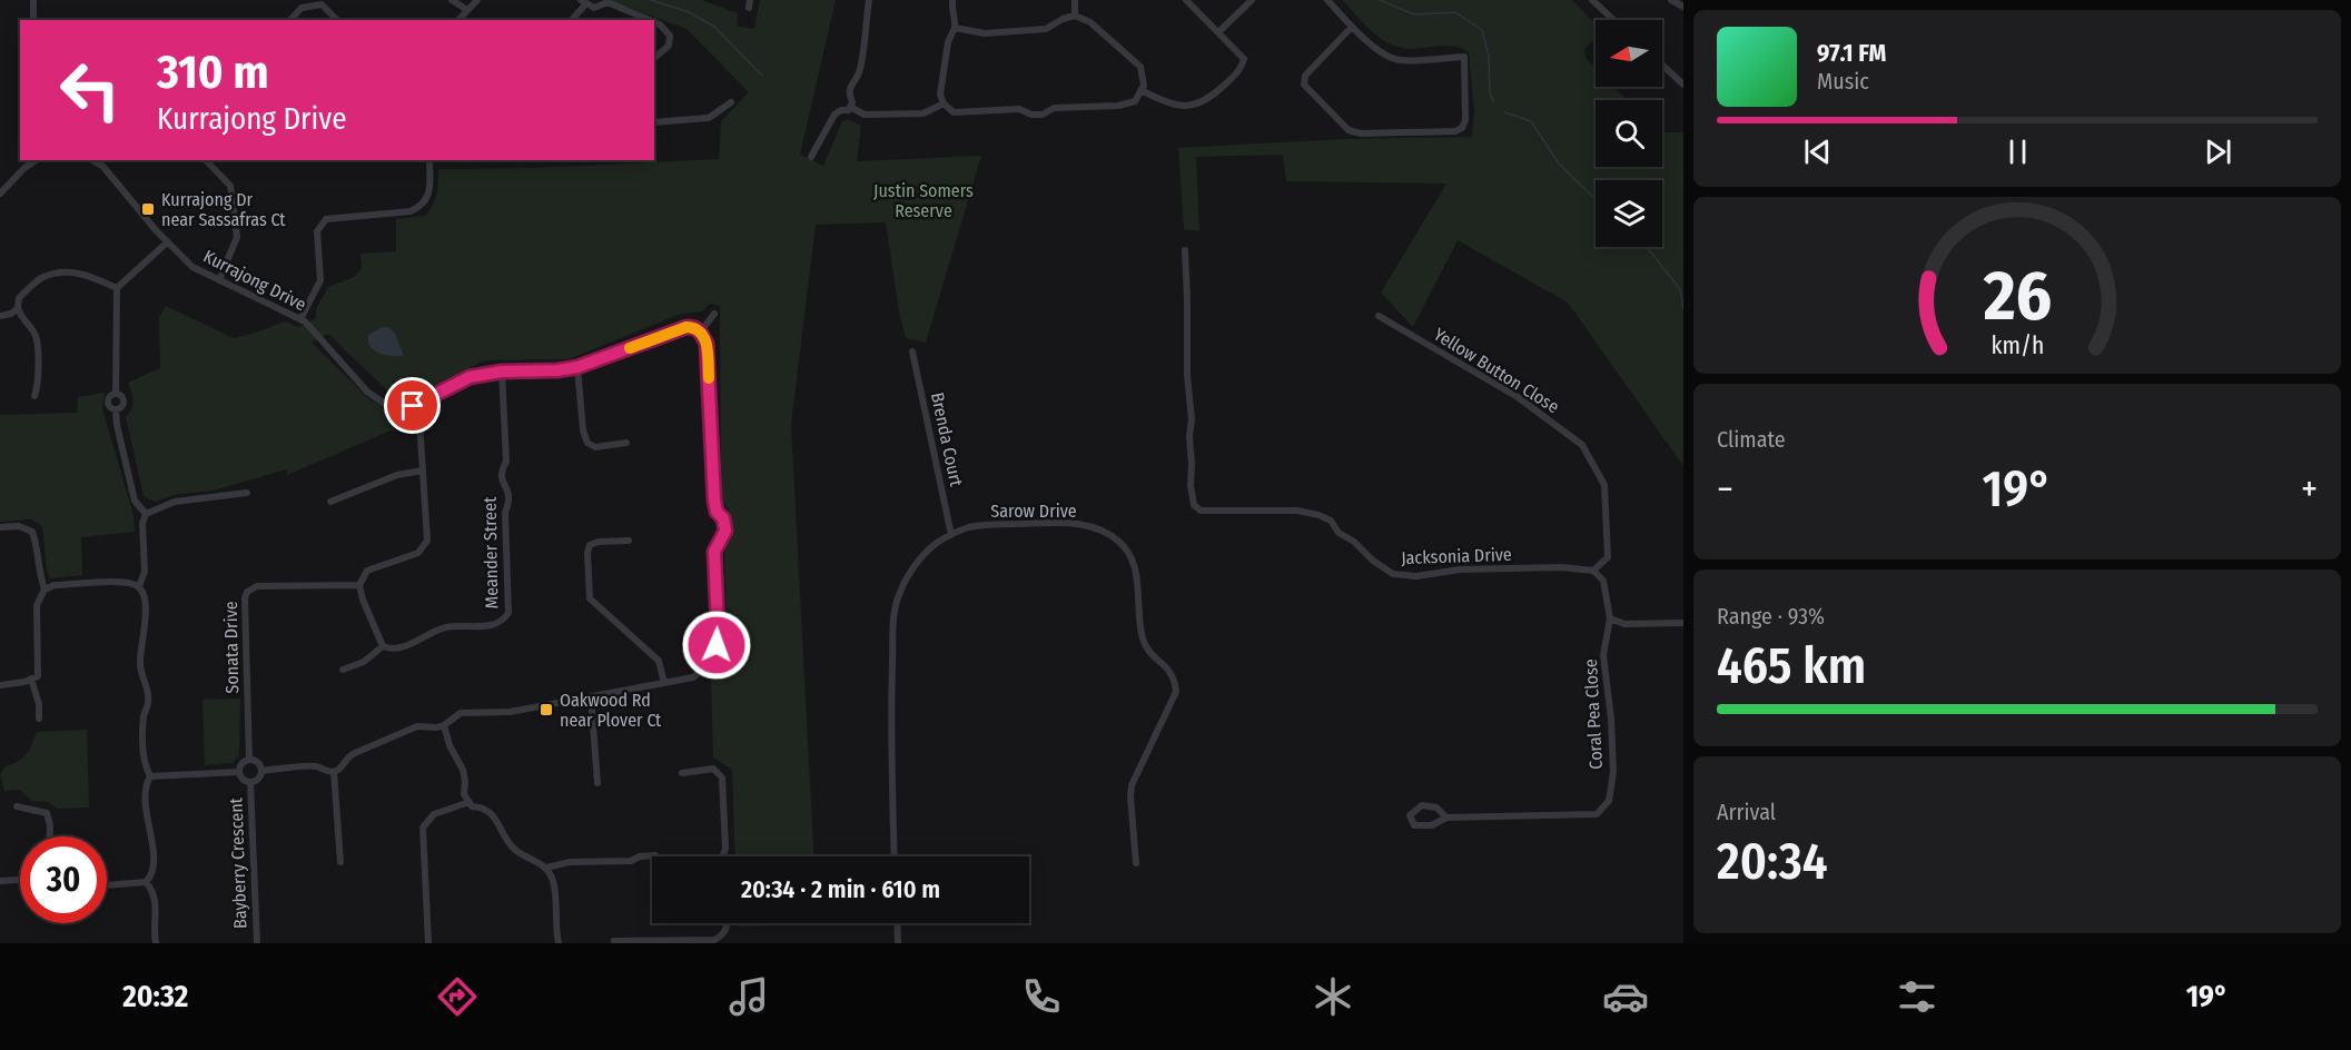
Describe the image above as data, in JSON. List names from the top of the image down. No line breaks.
{"streets":{"street":["Kurrajong Drive","Yellow Button Close","Brenda Court","Sarow Drive","Meander Street","Jacksonia Drive","Sonata Drive","Coral Pea Close","Bayberry Crescent"]},"crossings":[["Kurrajong Drive","Meander Street"],["Yellow Button Close","Jacksonia Drive"],["Brenda Court","Sarow Drive"],["Sonata Drive","Bayberry Crescent"]],"parks":["Justin Somers Reserve"],"places":{"transit":["Kurrajong Dr near Sassafras Ct","Oakwood Rd near Plover Ct"]},"north":"left","page":{"turn":["310 m","Kurrajong Drive"],"song":["97.1 FM","Music"],"tile":["Climate",["Range · 93%","465 km"],["Arrival","20:34"]],"heat":["−","19°","+"],"limit":"30","trip":"20:34 · 2 min · 610 m","tabs":["20:32","19°"],"gauge":["26","km/h"]}}
